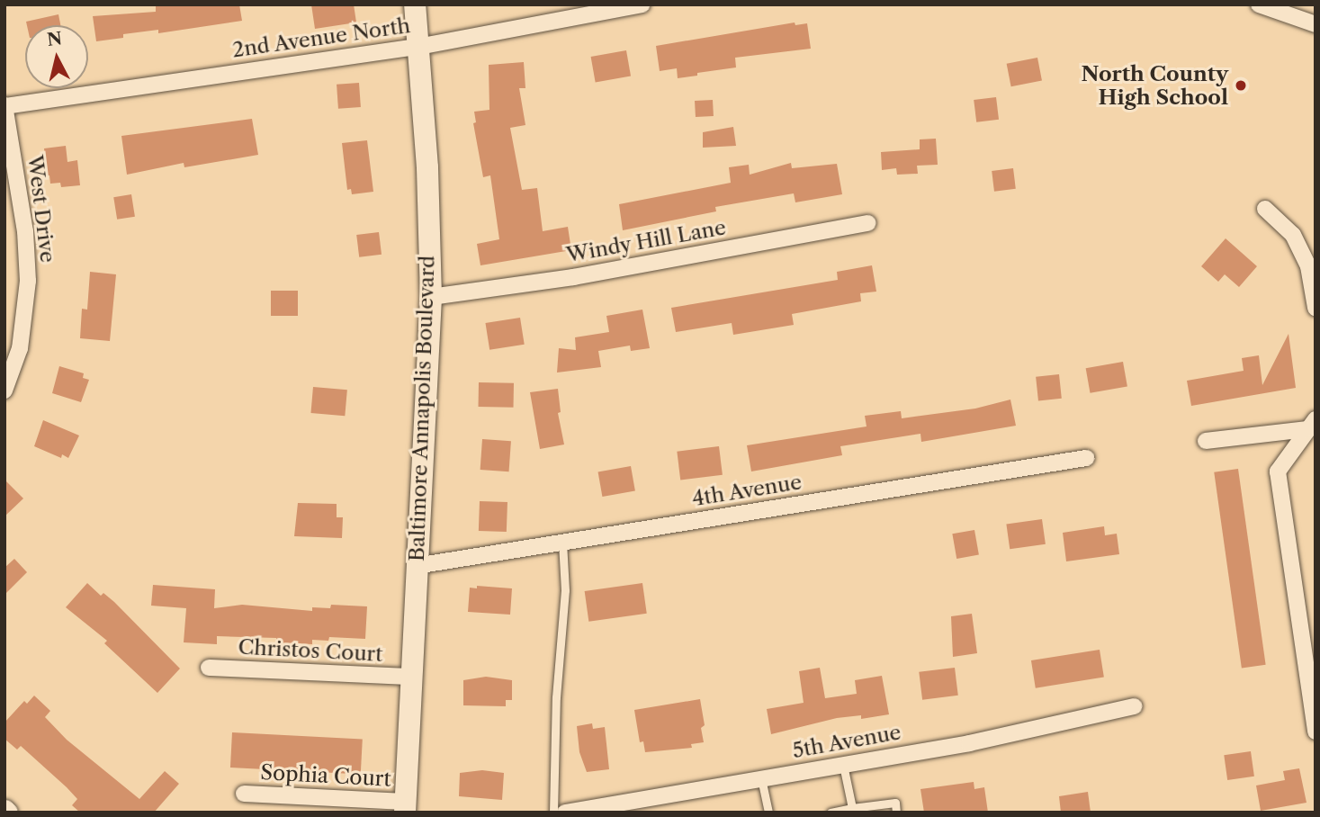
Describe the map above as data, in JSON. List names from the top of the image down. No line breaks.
{"streets":{"main road":["Baltimore Annapolis Boulevard"],"street":["2nd Avenue North","West Drive","Windy Hill Lane","4th Avenue","Christos Court","5th Avenue","Sophia Court"]},"crossings":[["2nd Avenue North","West Drive"],["2nd Avenue North","Baltimore Annapolis Boulevard"],["Windy Hill Lane","Baltimore Annapolis Boulevard"],["Baltimore Annapolis Boulevard","4th Avenue"],["Baltimore Annapolis Boulevard","Christos Court"],["Baltimore Annapolis Boulevard","Sophia Court"]],"places":["North County High School"],"north":"top"}
